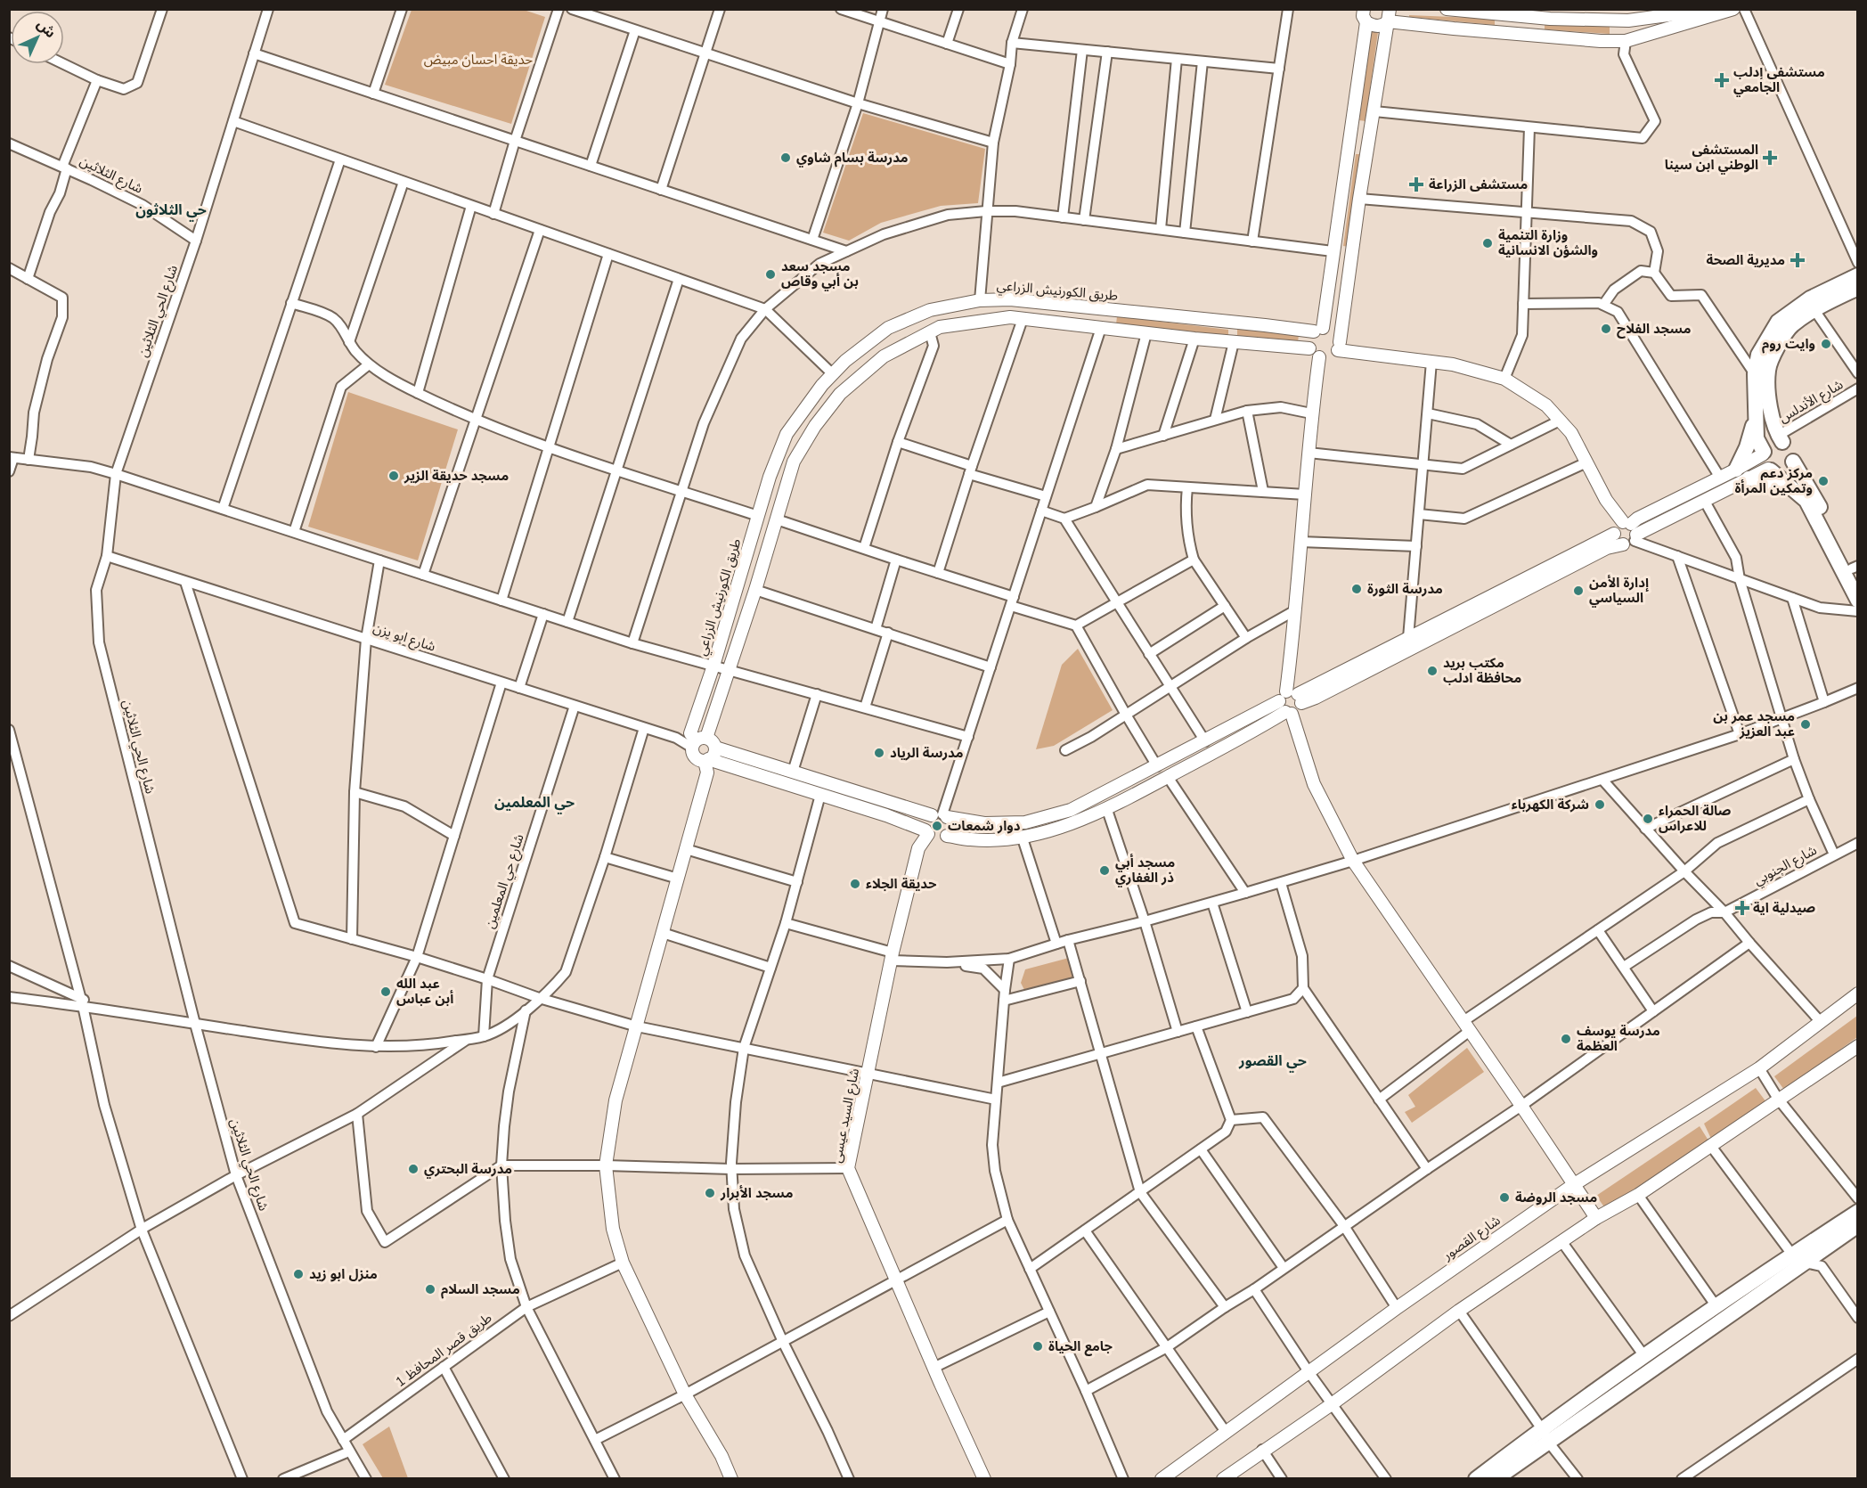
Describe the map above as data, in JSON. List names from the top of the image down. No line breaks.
{"streets":{"street":["شارع الثلاثين","طريق الكورنيش الزراعي","شارع الحي الثلاثين","شارع الأندلس","شارع ابو يزن","شارع الجنوبي","شارع حي المعلمين","شارع السيد عيسى","شارع القصور","طريق قصر المحافظ 1"]},"crossings":[["شارع الثلاثين","شارع الحي الثلاثين"],["طريق الكورنيش الزراعي","شارع ابو يزن"],["شارع الحي الثلاثين","شارع ابو يزن"],["شارع الحي الثلاثين","طريق قصر المحافظ 1"],["شارع ابو يزن","شارع حي المعلمين"]],"districts":["حي الثلاثون","حي المعلمين","حي القصور"],"parks":["حديقة احسان مبيض"],"places":{"health":["مستشفى إدلب الجامعي","المستشفى الوطني ابن سينا","مستشفى الزراعة","مديرية الصحة","صيدلية اية"],"other":["مدرسة بسام شاوي","وزارة التنمية والشؤن الانسانية","مسجد سعد بن أبي وقاص","مسجد الفلاح","وايت روم","مسجد حديقة الزير","مركز دعم وتمكين المرأة","مدرسة الثورة","إدارة الأمن السياسي","مكتب بريد محافظة ادلب","مسجد عمر بن عبد العزيز","مدرسة الرياد","شركة الكهرباء","صالة الحمراء للاعراس","دوار شمعات","مسجد أبي ذر الغفاري","حديقة الجلاء","عبد الله أبن عباس","مدرسة يوسف العظمة","مدرسة البحتري","مسجد الأبرار","مسجد الروضة","منزل ابو زيد","مسجد السلام","جامع الحياة"]},"north":"top right"}
